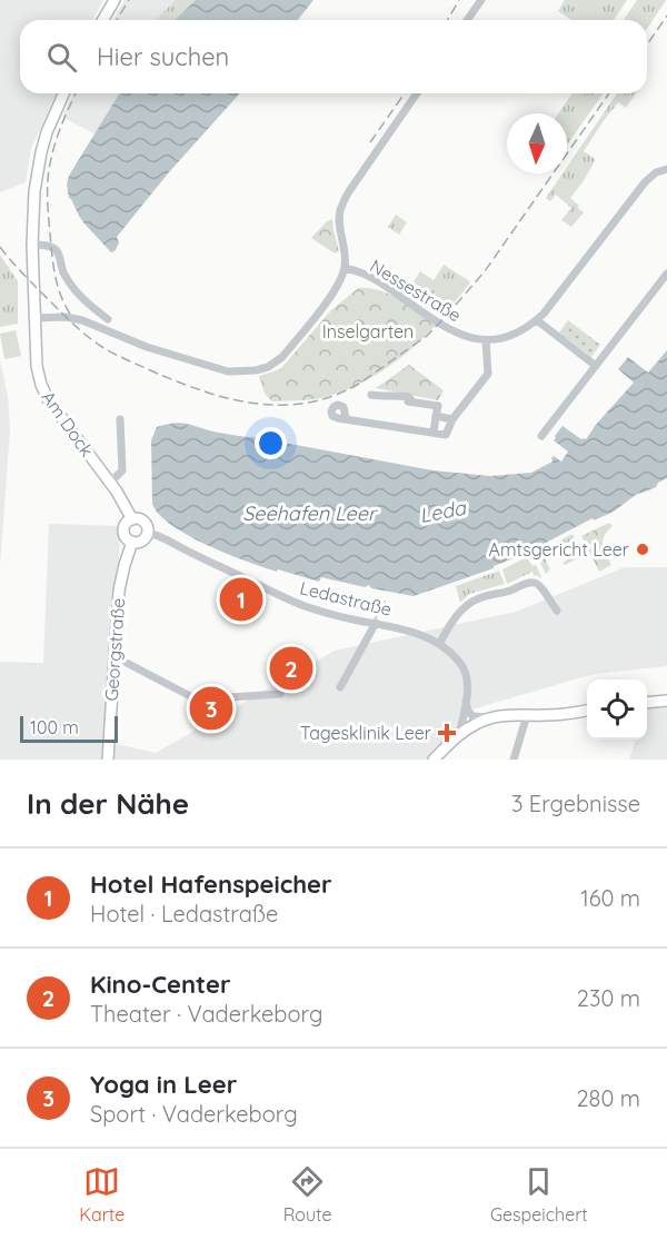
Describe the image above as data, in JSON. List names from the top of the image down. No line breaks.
{"streets":{"main road":["Am Dock","Georgstraße"],"street":["Nessestraße","Ledastraße"]},"crossings":[["Nessestraße","Am Dock"],["Am Dock","Ledastraße"],["Am Dock","Georgstraße"],["Ledastraße","Georgstraße"]],"water":["Leda","Seehafen Leer"],"parks":["Inselgarten"],"places":{"other":["Amtsgericht Leer"],"health":["Tagesklinik Leer"]},"scale_bar":"100 m","north":"bottom","page":{"search":"Hier suchen","pins":["1","2","3"],"scale":"100 m","heading":["In der Nähe","3 Ergebnisse"],"list":[{"mark":"1","name":"Hotel Hafenspeicher","note":"Hotel · Ledastraße","value":"160 m"},{"mark":"2","name":"Kino-Center","note":"Theater · Vaderkeborg","value":"230 m"},{"mark":"3","name":"Yoga in Leer","note":"Sport · Vaderkeborg","value":"280 m"}],"nav":["Karte","Route","Gespeichert"]}}
